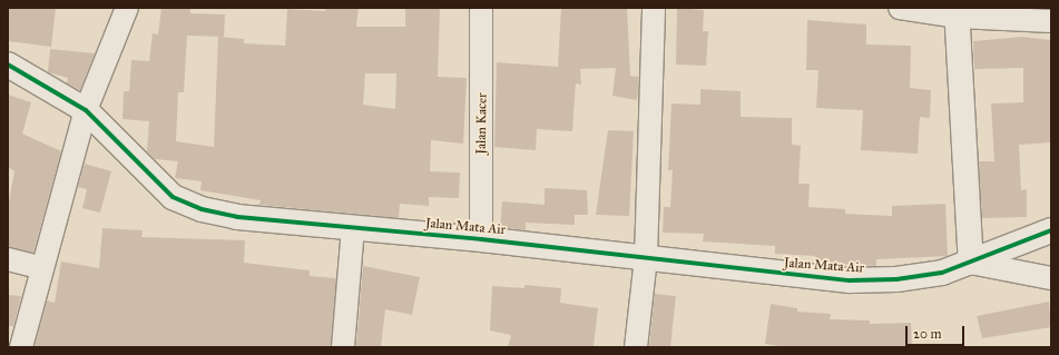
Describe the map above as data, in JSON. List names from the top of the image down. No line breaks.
{"streets":{"street":["Jalan Kacer","Jalan Mata Air"]},"crossings":[["Jalan Kacer","Jalan Mata Air"]],"scale_bar":"20 m"}
